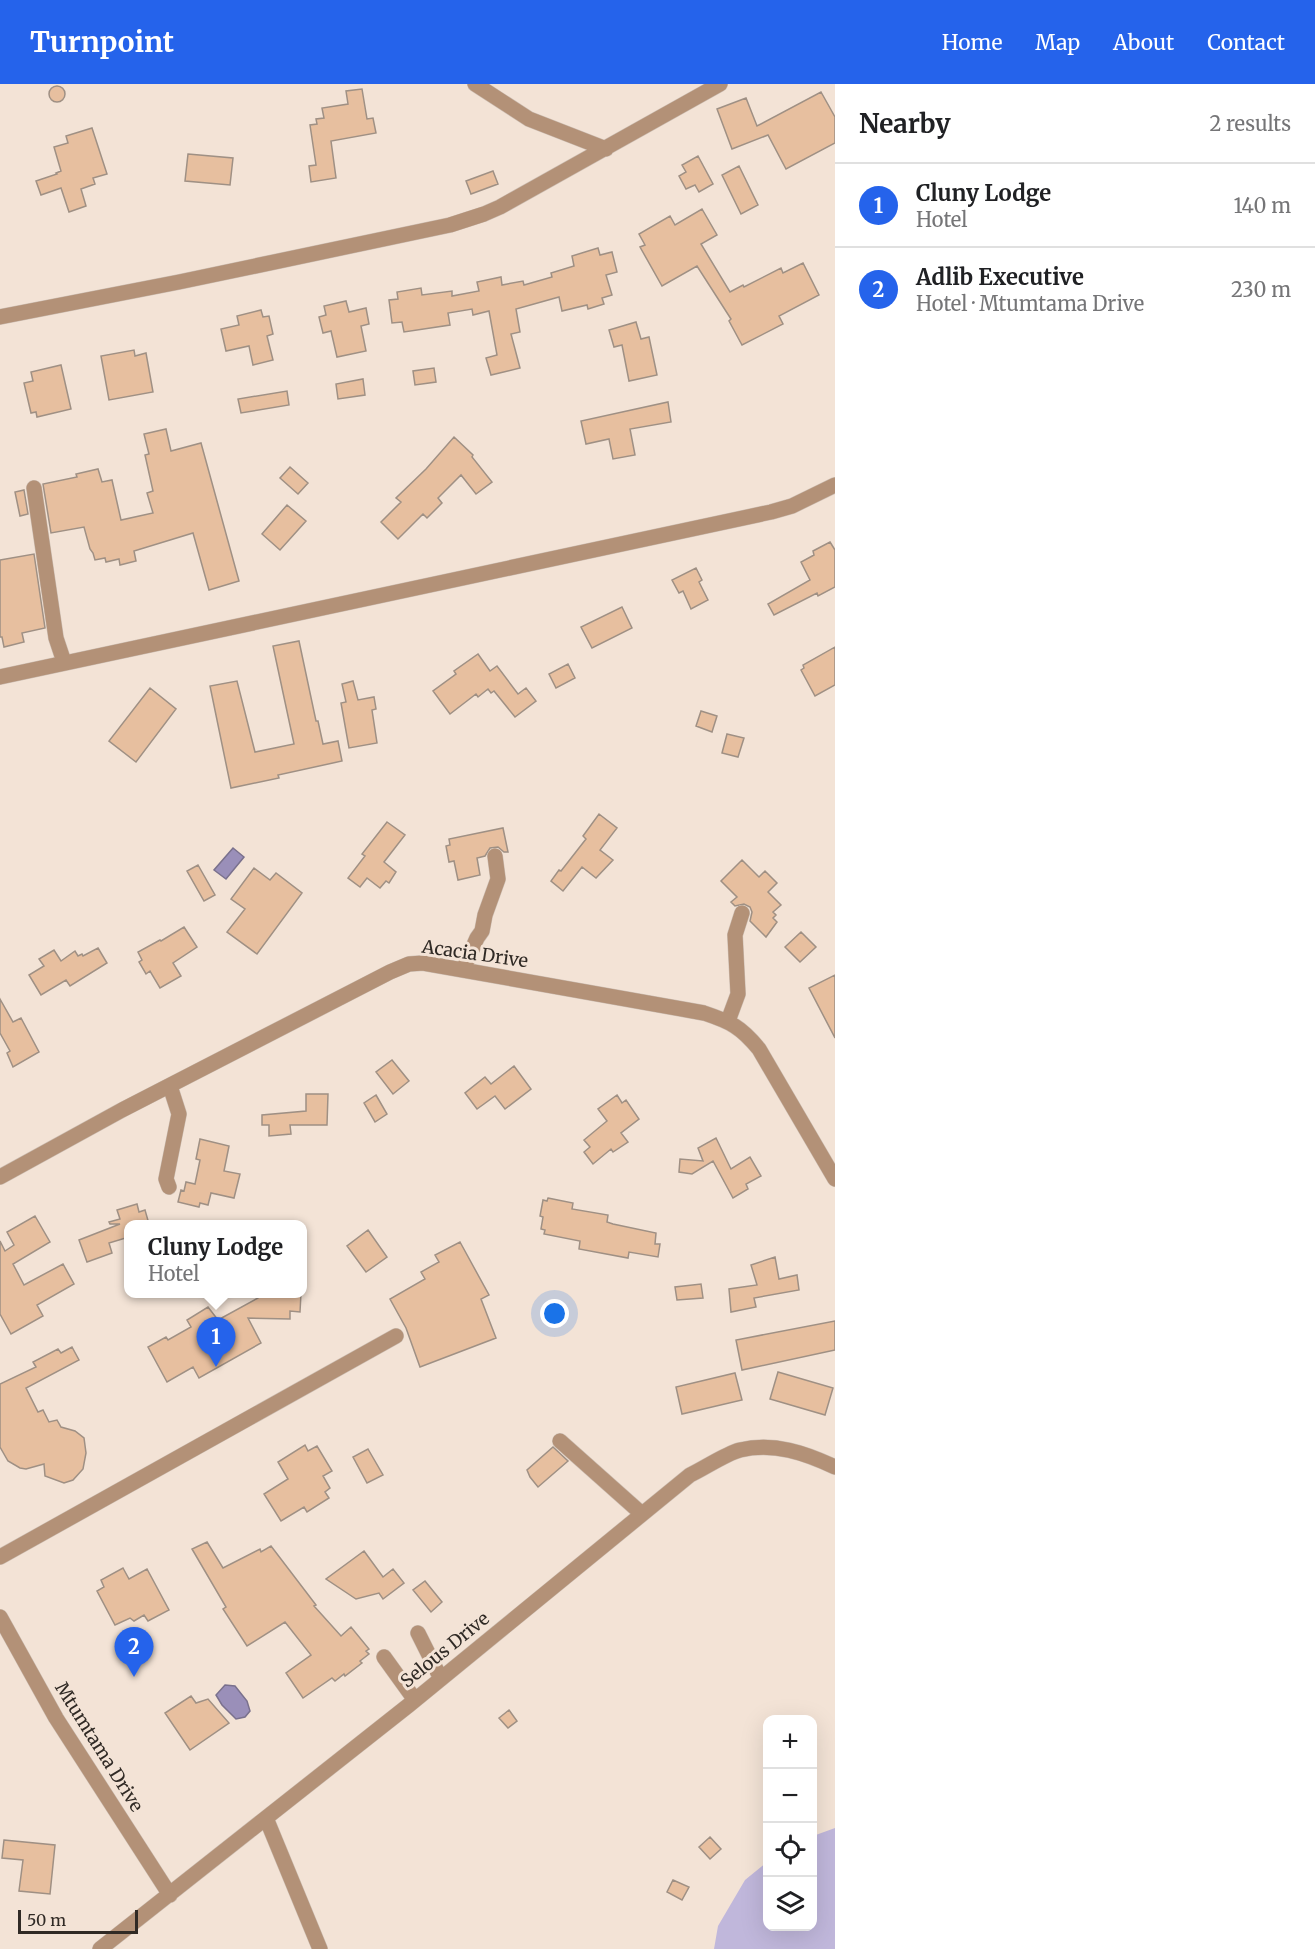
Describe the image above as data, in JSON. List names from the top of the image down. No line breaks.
{"streets":{"street":["Acacia Drive","Selous Drive","Mtumtama Drive"]},"crossings":[["Selous Drive","Mtumtama Drive"]],"scale_bar":"50 m","page":{"header":"Turnpoint","nav":["Home","Map","About","Contact"],"heading":["Nearby","2 results"],"list":[{"mark":"1","name":"Cluny Lodge","note":"Hotel","value":"140 m"},{"mark":"2","name":"Adlib Executive","note":"Hotel · Mtumtama Drive","value":"230 m"}],"popup":["Cluny Lodge","Hotel"],"pins":["1","2"],"map_buttons":["+","−"],"scale":"50 m"}}
